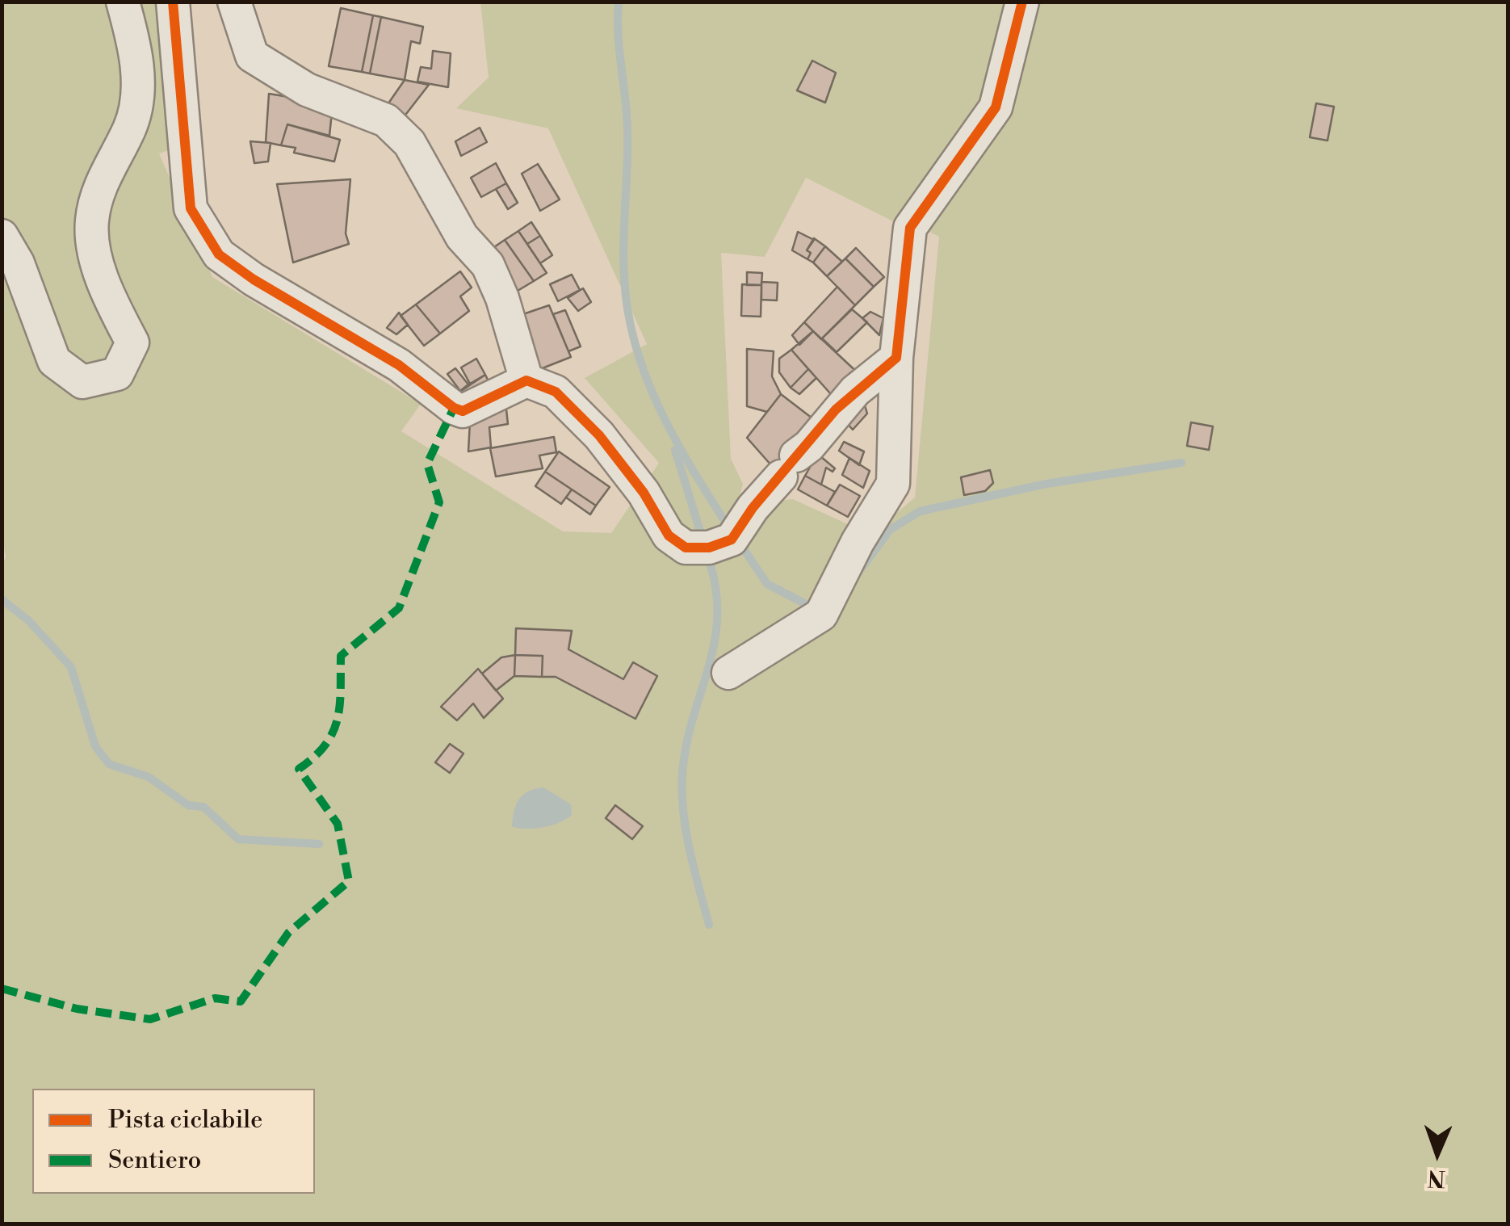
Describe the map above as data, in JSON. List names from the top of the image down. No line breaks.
{"legend":["Pista ciclabile","Sentiero"],"north":"bottom"}
